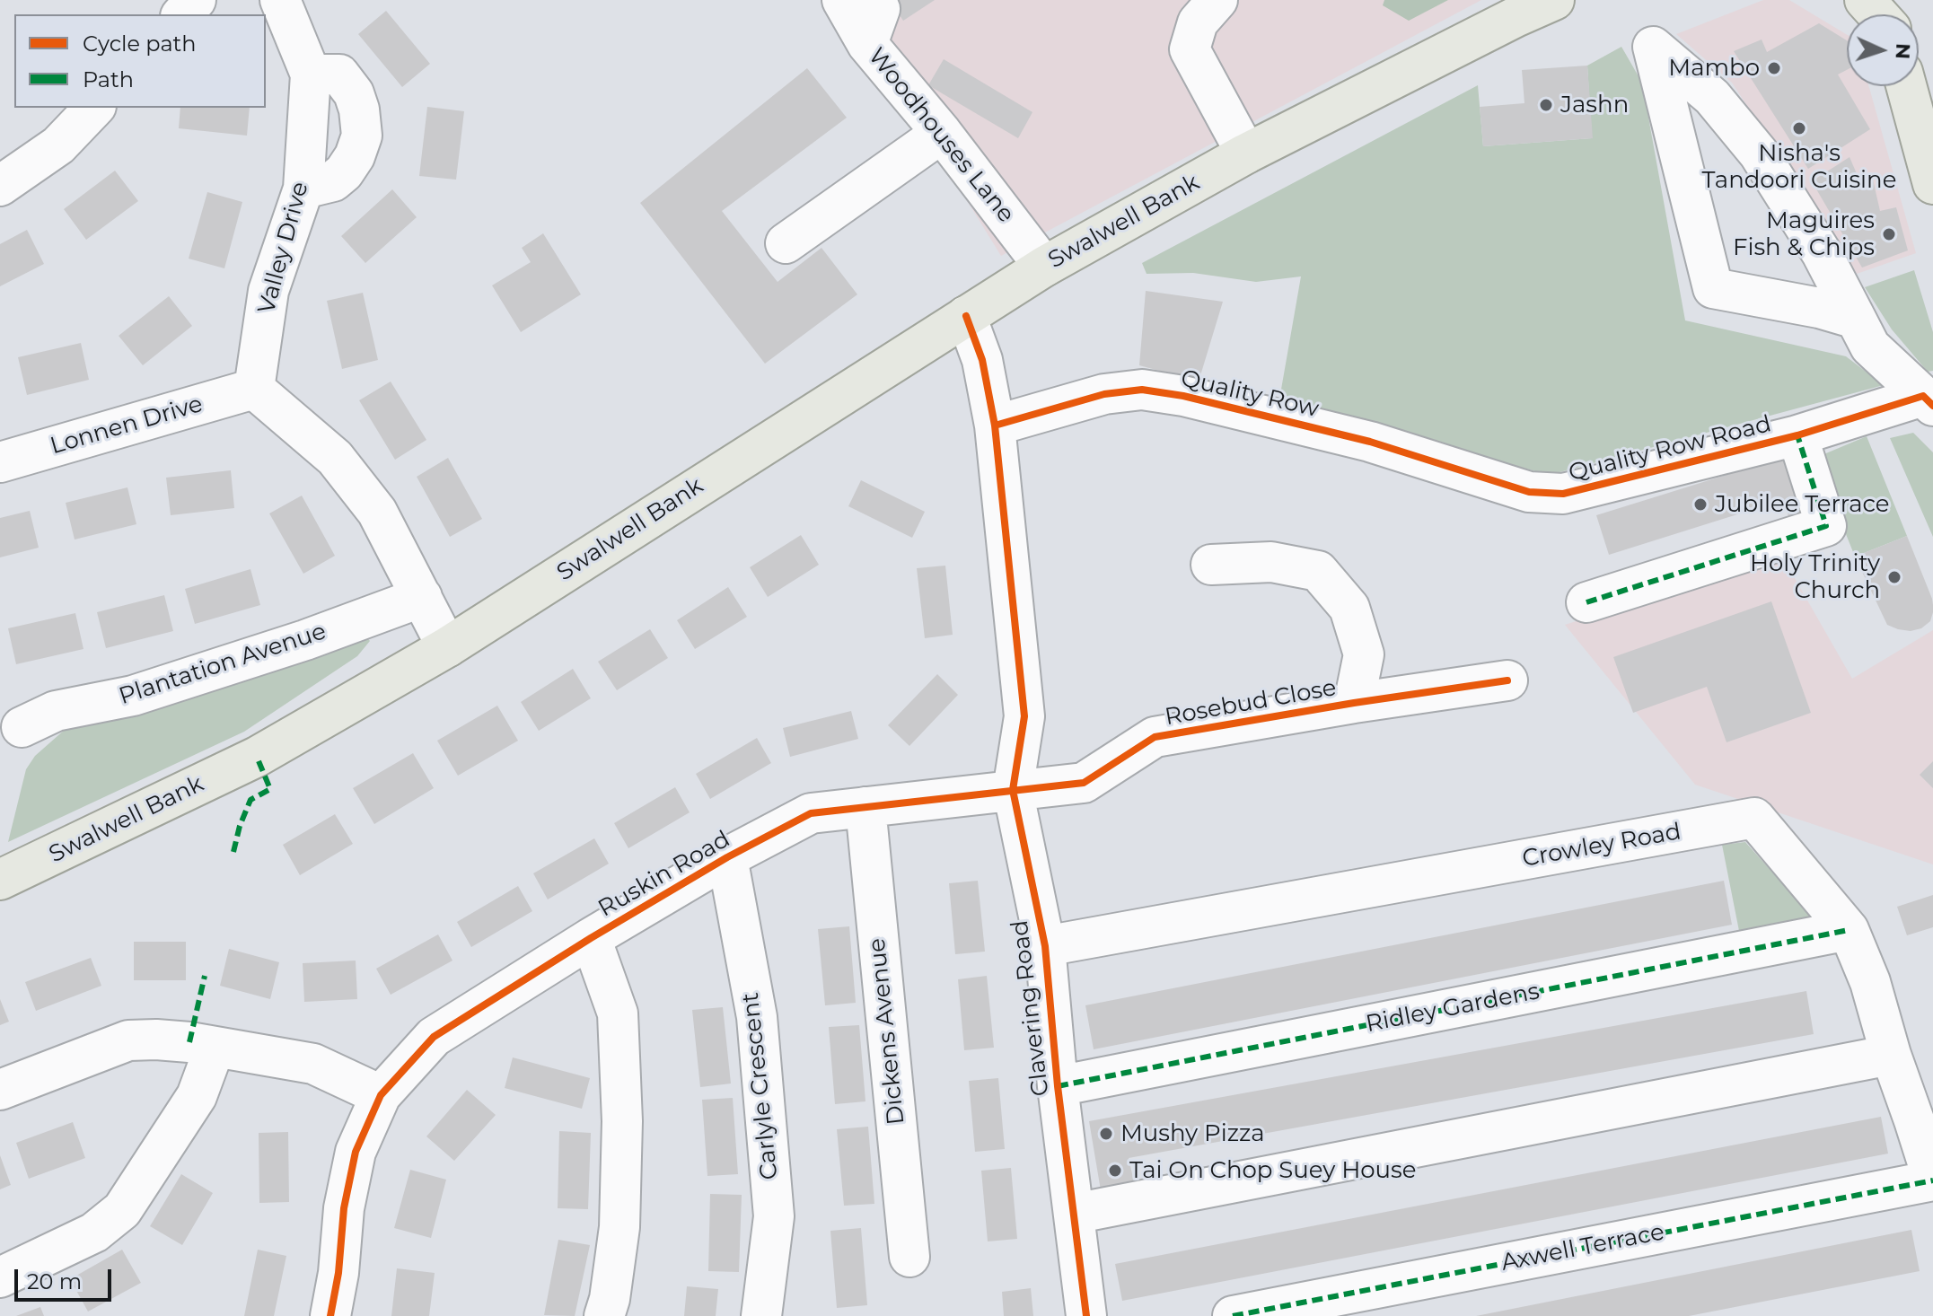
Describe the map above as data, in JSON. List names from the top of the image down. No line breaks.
{"streets":{"main road":["Swalwell Bank"],"street":["Woodhouses Lane","Valley Drive","Quality Row","Lonnen Drive","Quality Row Road","Plantation Avenue","Rosebud Close","Crowley Road","Ruskin Road","Clavering Road","Ridley Gardens","Dickens Avenue","Carlyle Crescent","Axwell Terrace"]},"crossings":[["Woodhouses Lane","Swalwell Bank"],["Swalwell Bank","Clavering Road"],["Valley Drive","Lonnen Drive"],["Quality Row","Quality Row Road"],["Quality Row","Clavering Road"],["Rosebud Close","Ruskin Road"],["Rosebud Close","Clavering Road"],["Crowley Road","Clavering Road"],["Crowley Road","Ridley Gardens"],["Crowley Road","Axwell Terrace"],["Ruskin Road","Clavering Road"],["Ruskin Road","Dickens Avenue"],["Ruskin Road","Carlyle Crescent"],["Clavering Road","Ridley Gardens"]],"places":["Mambo","Jashn","Nisha's Tandoori Cuisine","Maguires Fish & Chips","Jubilee Terrace","Holy Trinity Church","Mushy Pizza","Tai On Chop Suey House"],"legend":["Cycle path","Path"],"scale_bar":"20 m","north":"right"}
